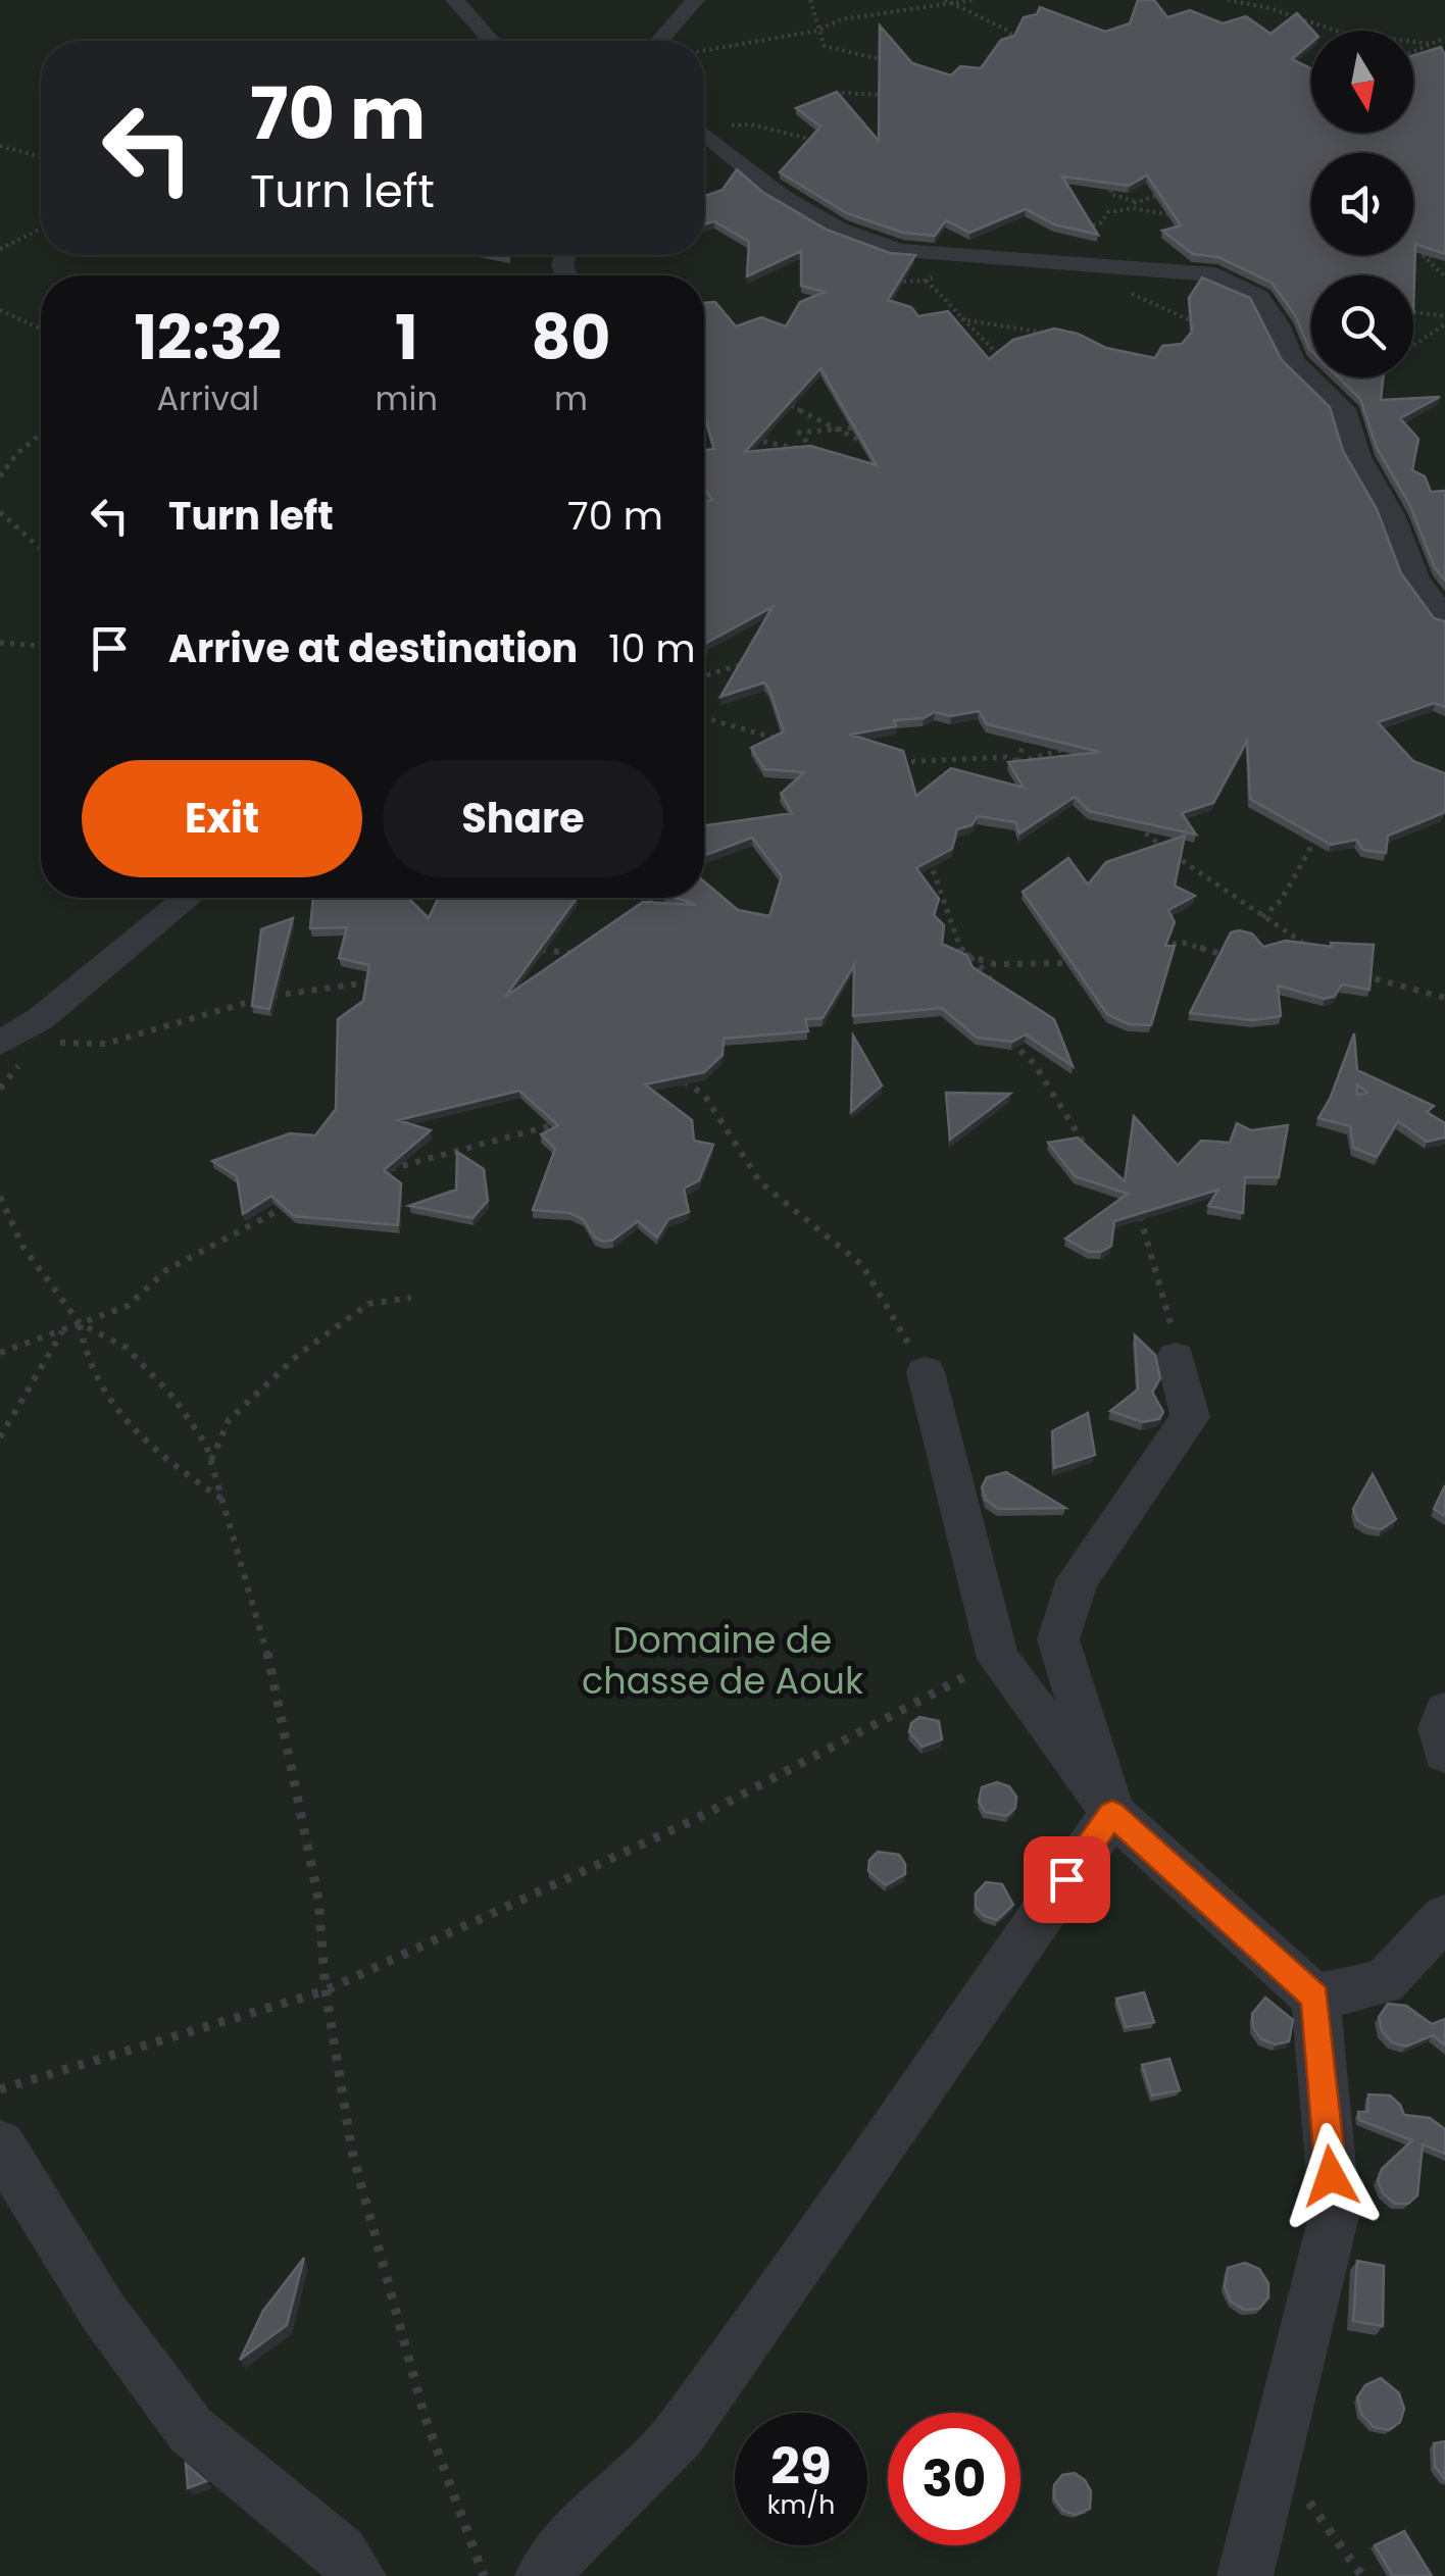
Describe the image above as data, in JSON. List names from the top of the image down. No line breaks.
{"parks":["Domaine de chasse de Aouk"],"north":"bottom","page":{"turn":["70 m","Turn left"],"eta":["12:32","Arrival","1","min","80","m"],"list":[{"name":"Turn left","value":"70 m"},{"name":"Arrive at destination","value":"10 m"}],"buttons":["Exit","Share"],"speed":"29 km/h","limit":"30"}}
